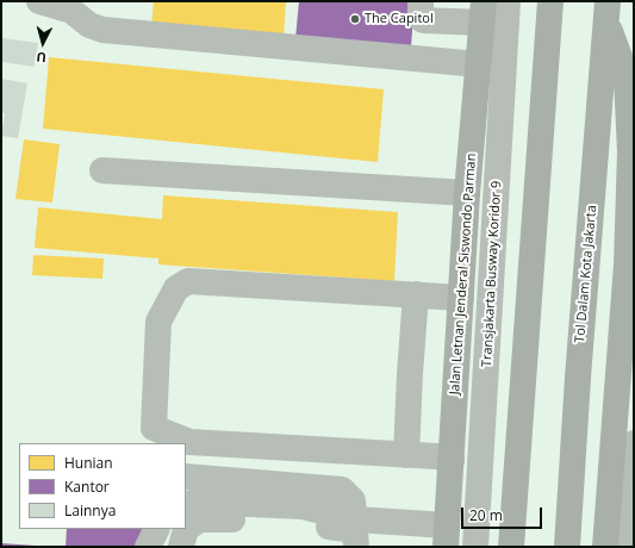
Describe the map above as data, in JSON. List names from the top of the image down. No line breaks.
{"streets":{"highway":["Jalan Letnan Jenderal Siswondo Parman","Tol Dalam Kota Jakarta"],"lane":["Transjakarta Busway Koridor 9"]},"places":["The Capitol"],"legend":["Hunian","Kantor","Lainnya"],"scale_bar":"20 m","north":"bottom"}
